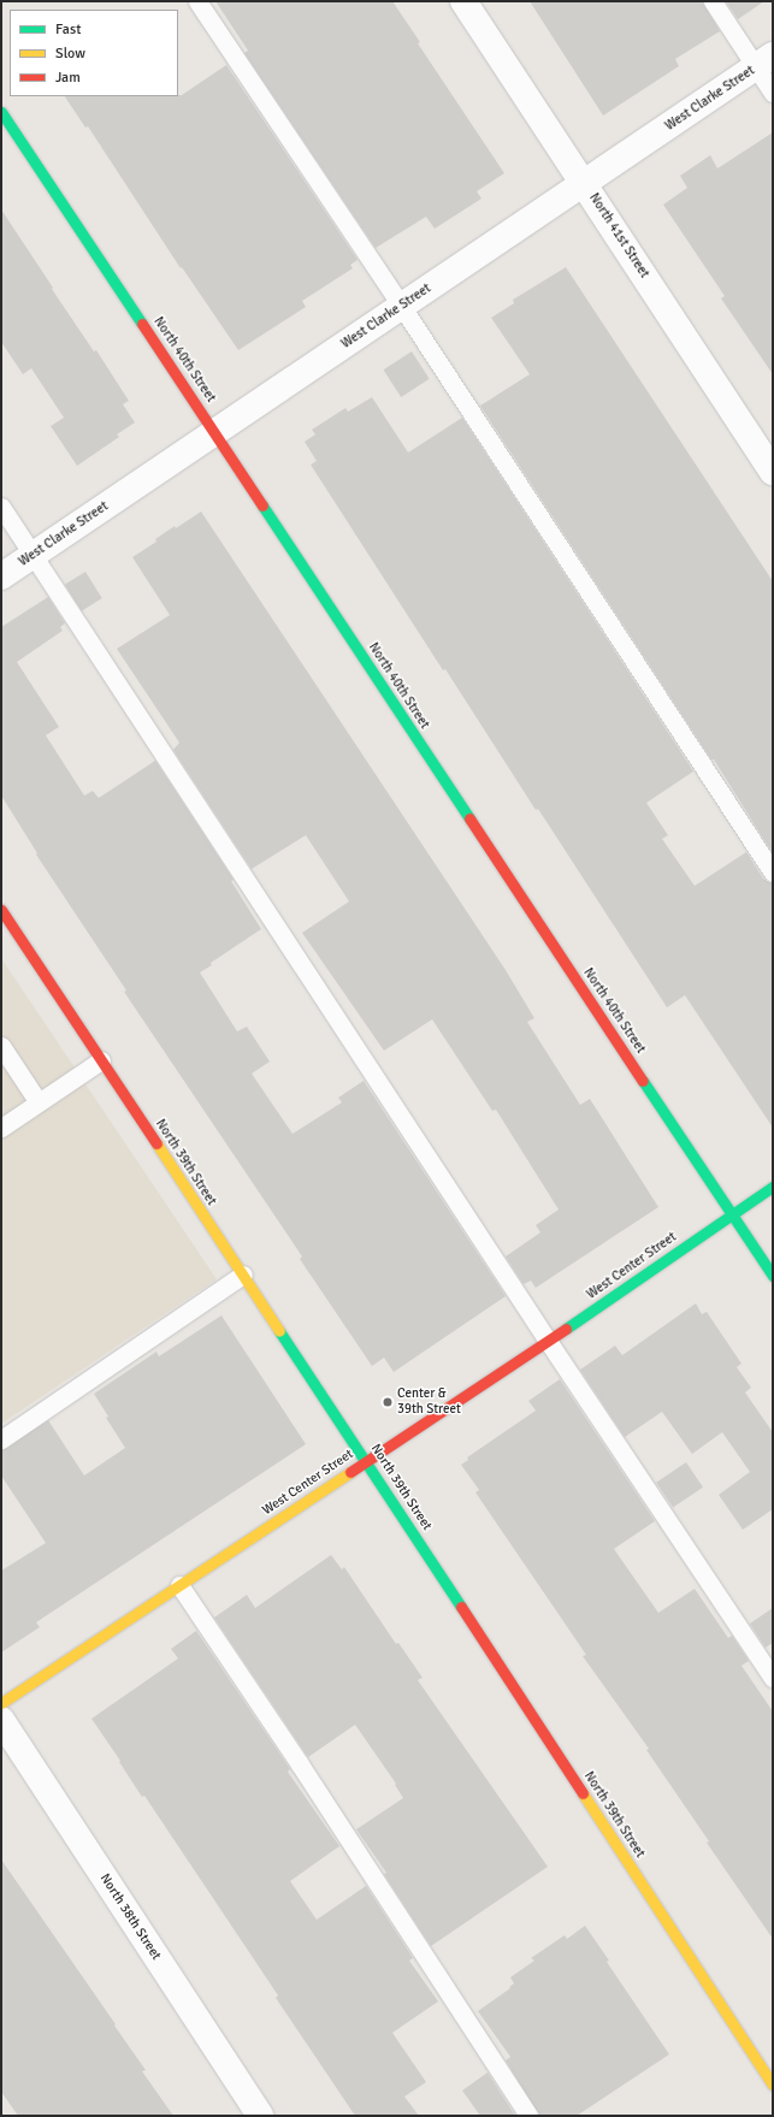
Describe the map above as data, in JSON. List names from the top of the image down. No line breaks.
{"streets":{"street":["West Clarke Street","North 41st Street","North 40th Street","North 39th Street","West Center Street","North 38th Street"]},"crossings":[["West Clarke Street","North 41st Street"],["West Clarke Street","North 40th Street"],["North 40th Street","West Center Street"],["North 39th Street","West Center Street"]],"places":["Center & 39th Street"],"legend":["Fast","Slow","Jam"]}
